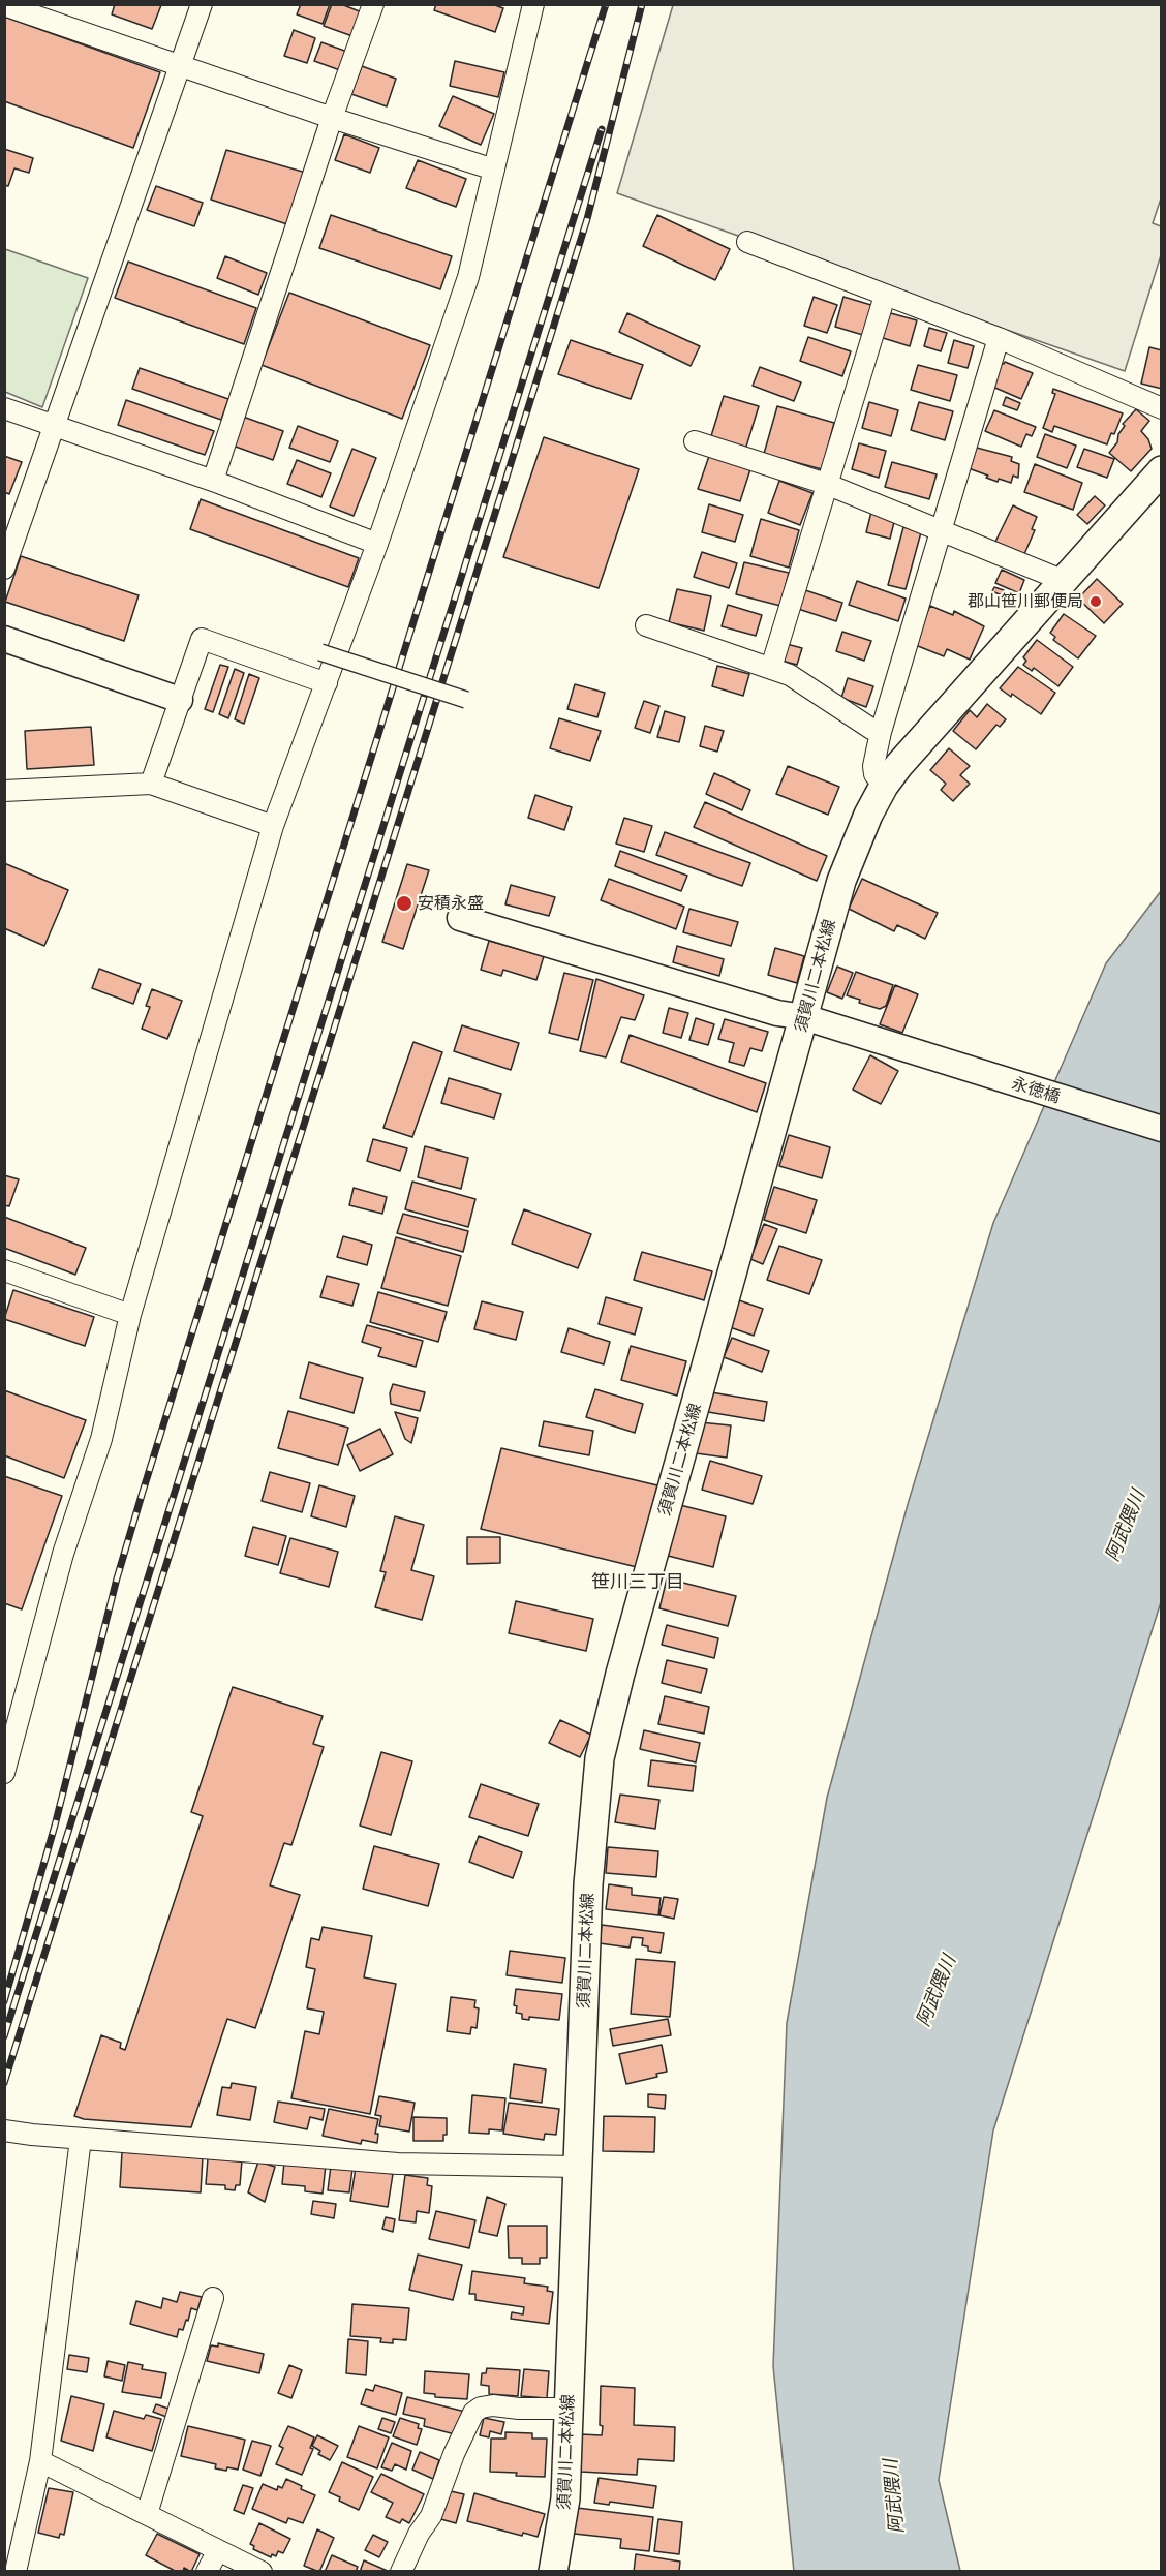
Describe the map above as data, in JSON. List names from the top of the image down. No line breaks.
{"streets":{"main road":["須賀川二本松線"],"street":["永徳橋"]},"crossings":[["須賀川二本松線","永徳橋"]],"districts":["笹川三丁目"],"water":["阿武隈川"],"places":["郡山笹川郵便局","安積永盛"]}
